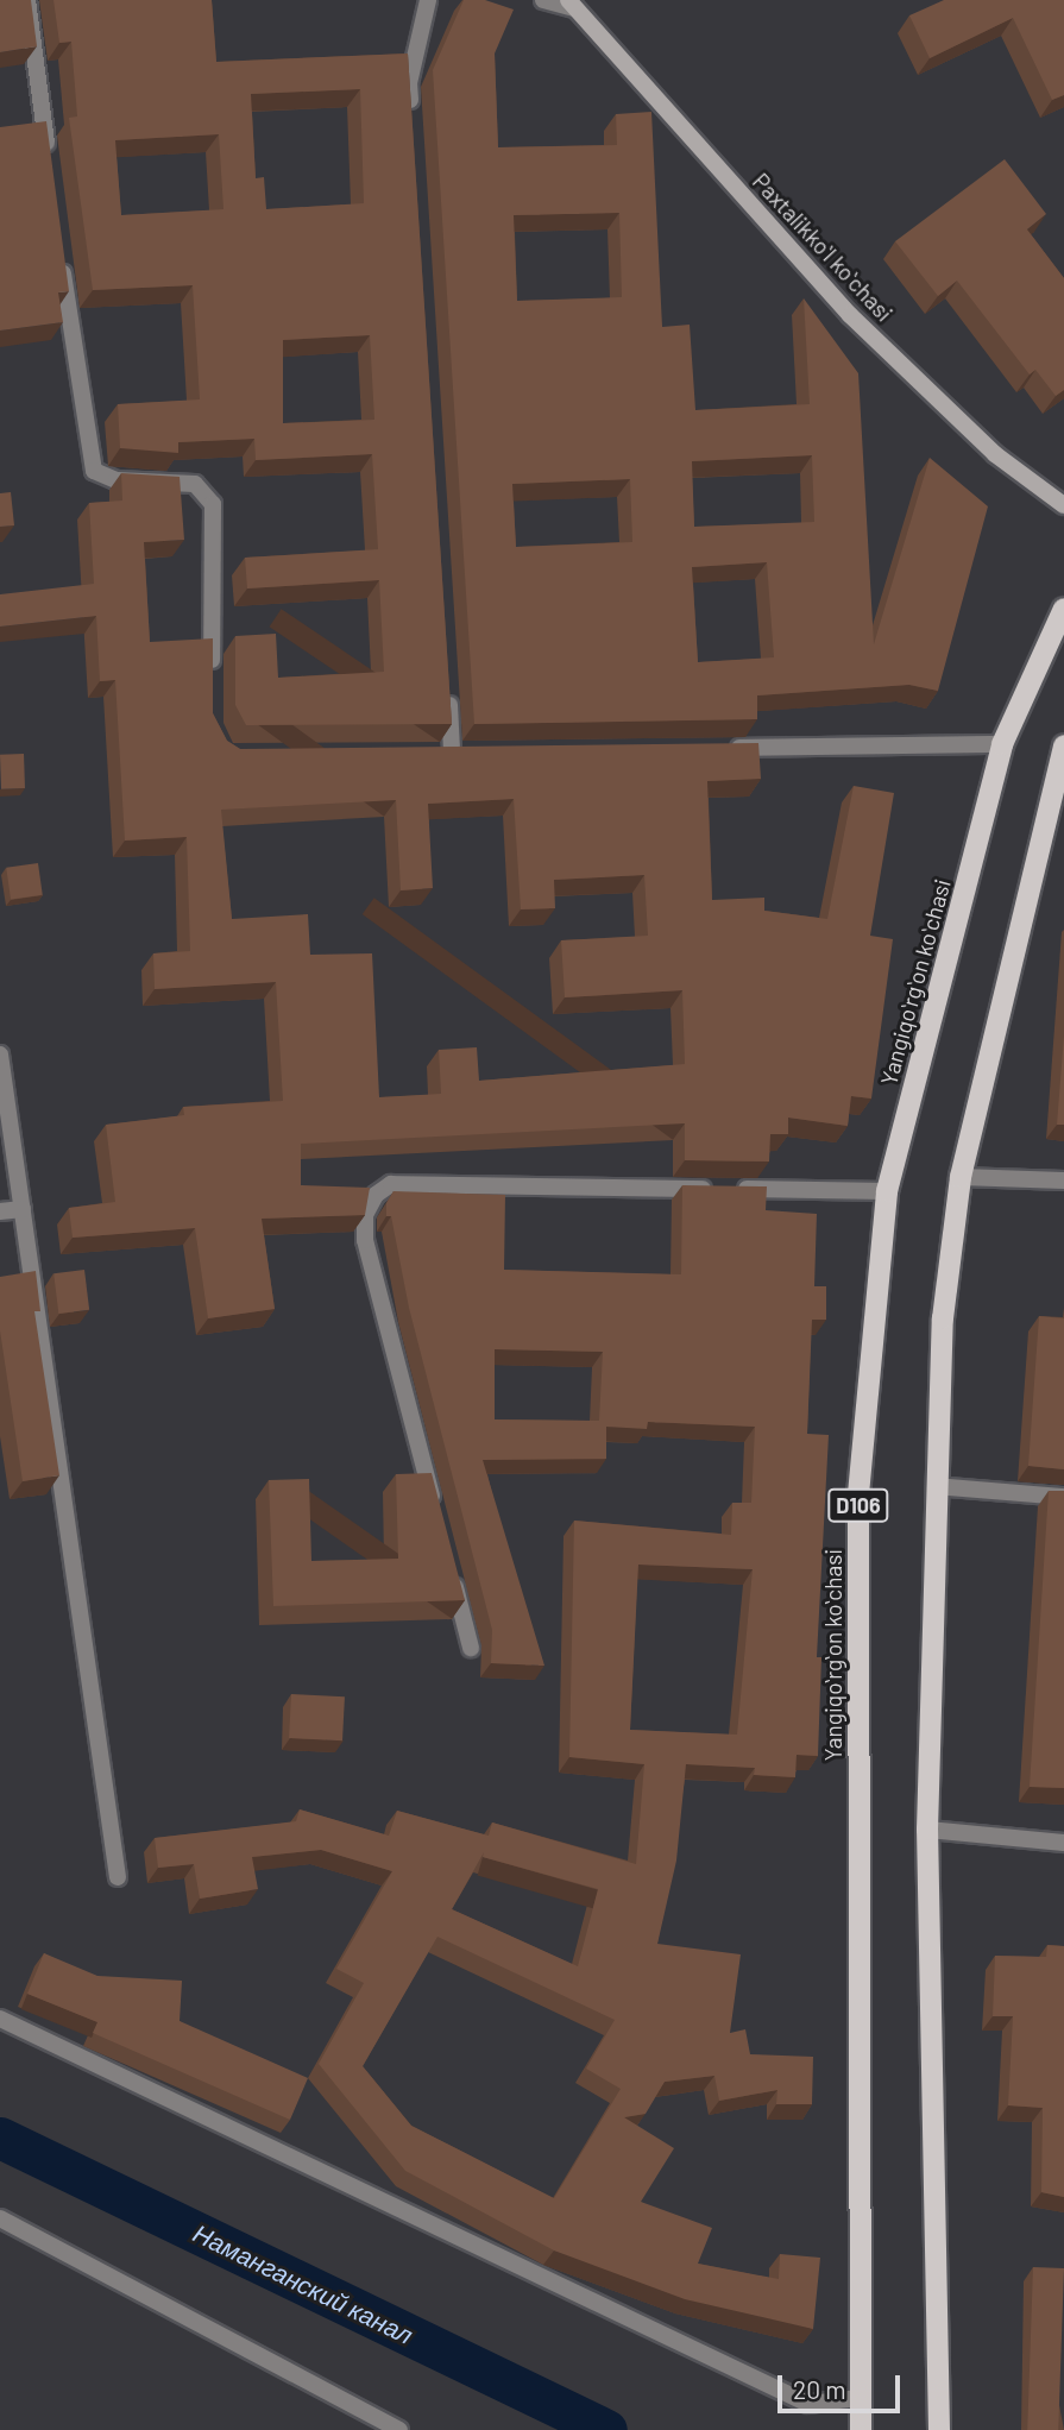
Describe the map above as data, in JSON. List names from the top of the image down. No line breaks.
{"streets":{"main road":["Yangiqoʻrgʻon koʻchasi","D106"],"street":["Paxtalikkoʻl koʻchasi"]},"water":["Наманганский канал"],"scale_bar":"20 m"}
